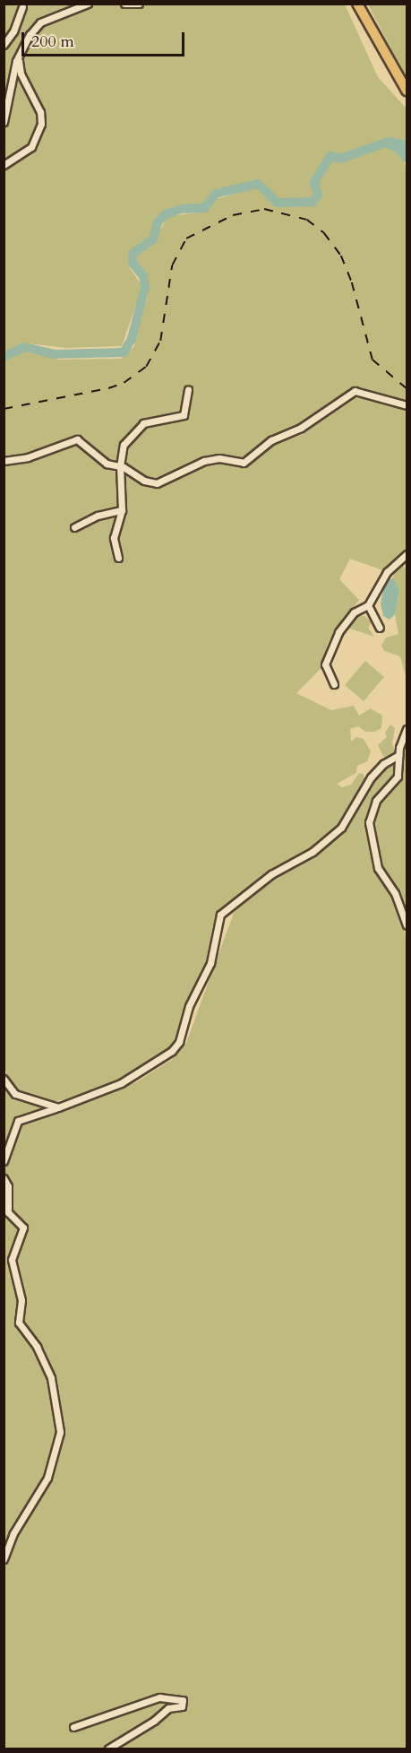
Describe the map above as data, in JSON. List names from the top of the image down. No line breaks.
{"scale_bar":"200 m"}
